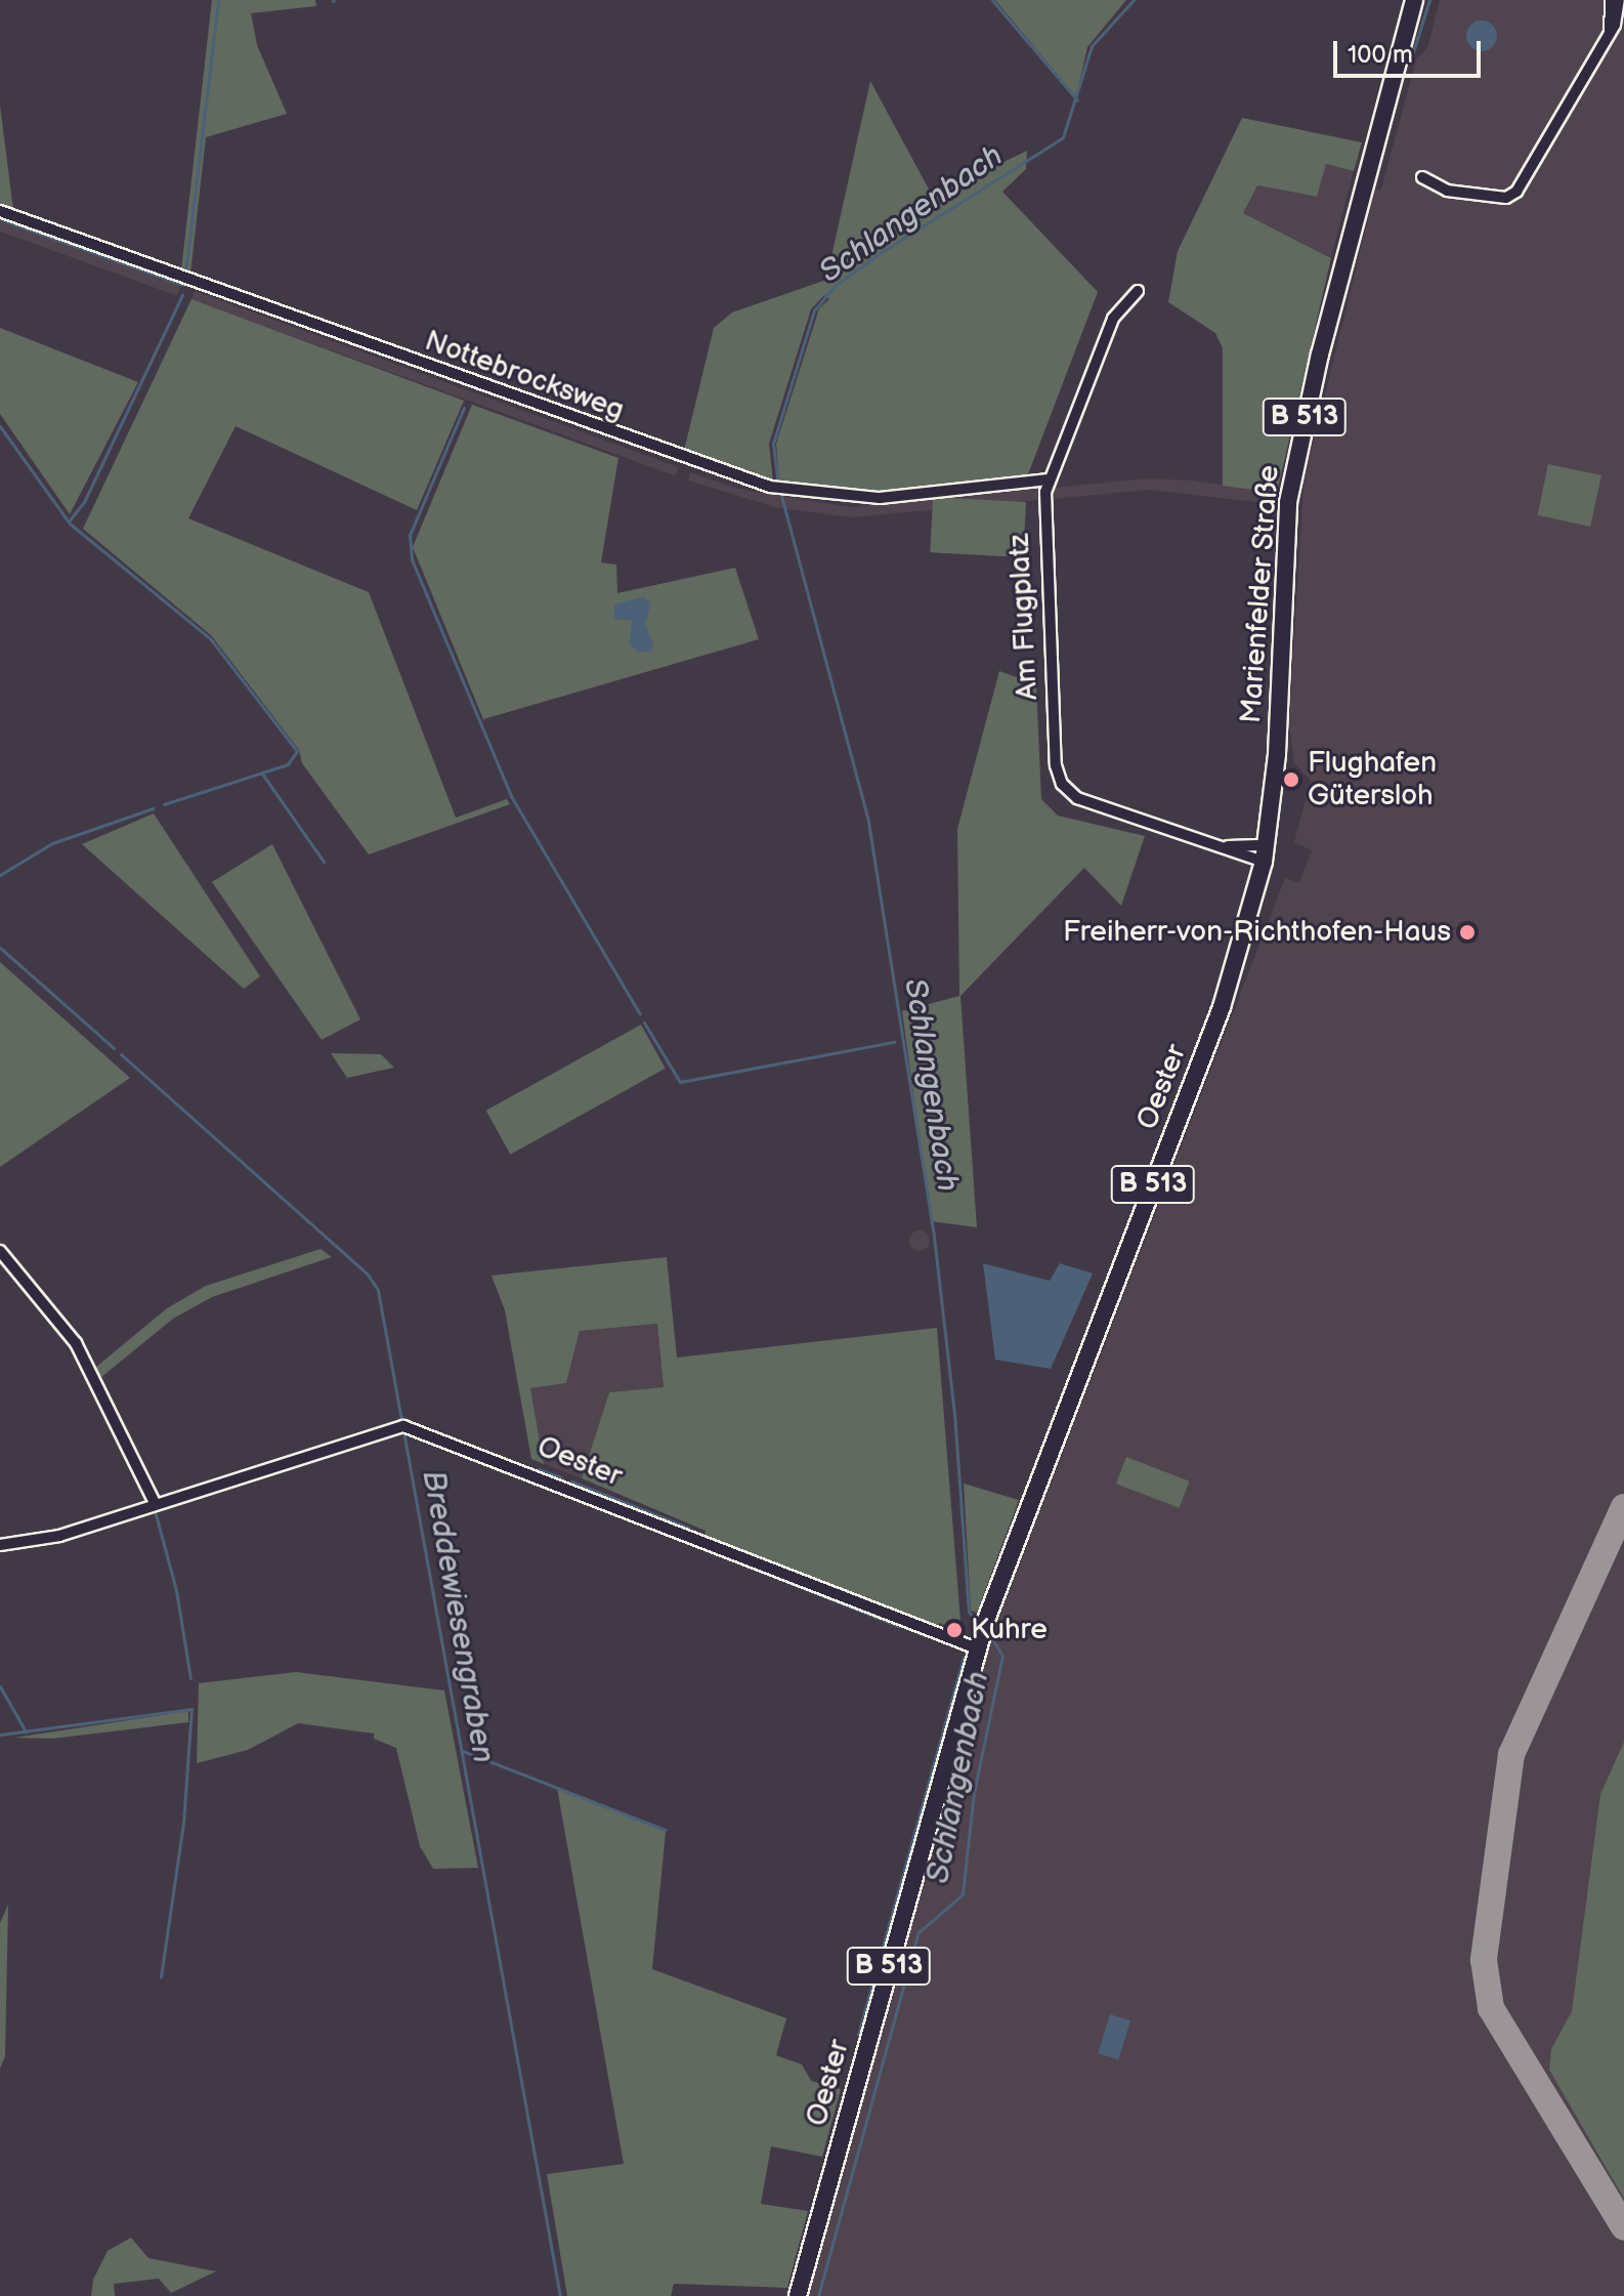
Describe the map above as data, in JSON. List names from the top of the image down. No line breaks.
{"streets":{"main road":["B 513","Marienfelder Straße","Oester"],"street":["Nottebrocksweg","Am Flugplatz"]},"crossings":[["Nottebrocksweg","Am Flugplatz"],["Marienfelder Straße","Am Flugplatz"],["Marienfelder Straße","Oester"],["Am Flugplatz","Oester"]],"water":["Schlangenbach","Breddewiesengraben"],"places":["Flughafen Gütersloh","Freiherr-von-Richthofen-Haus","Kuhre"],"scale_bar":"100 m"}
